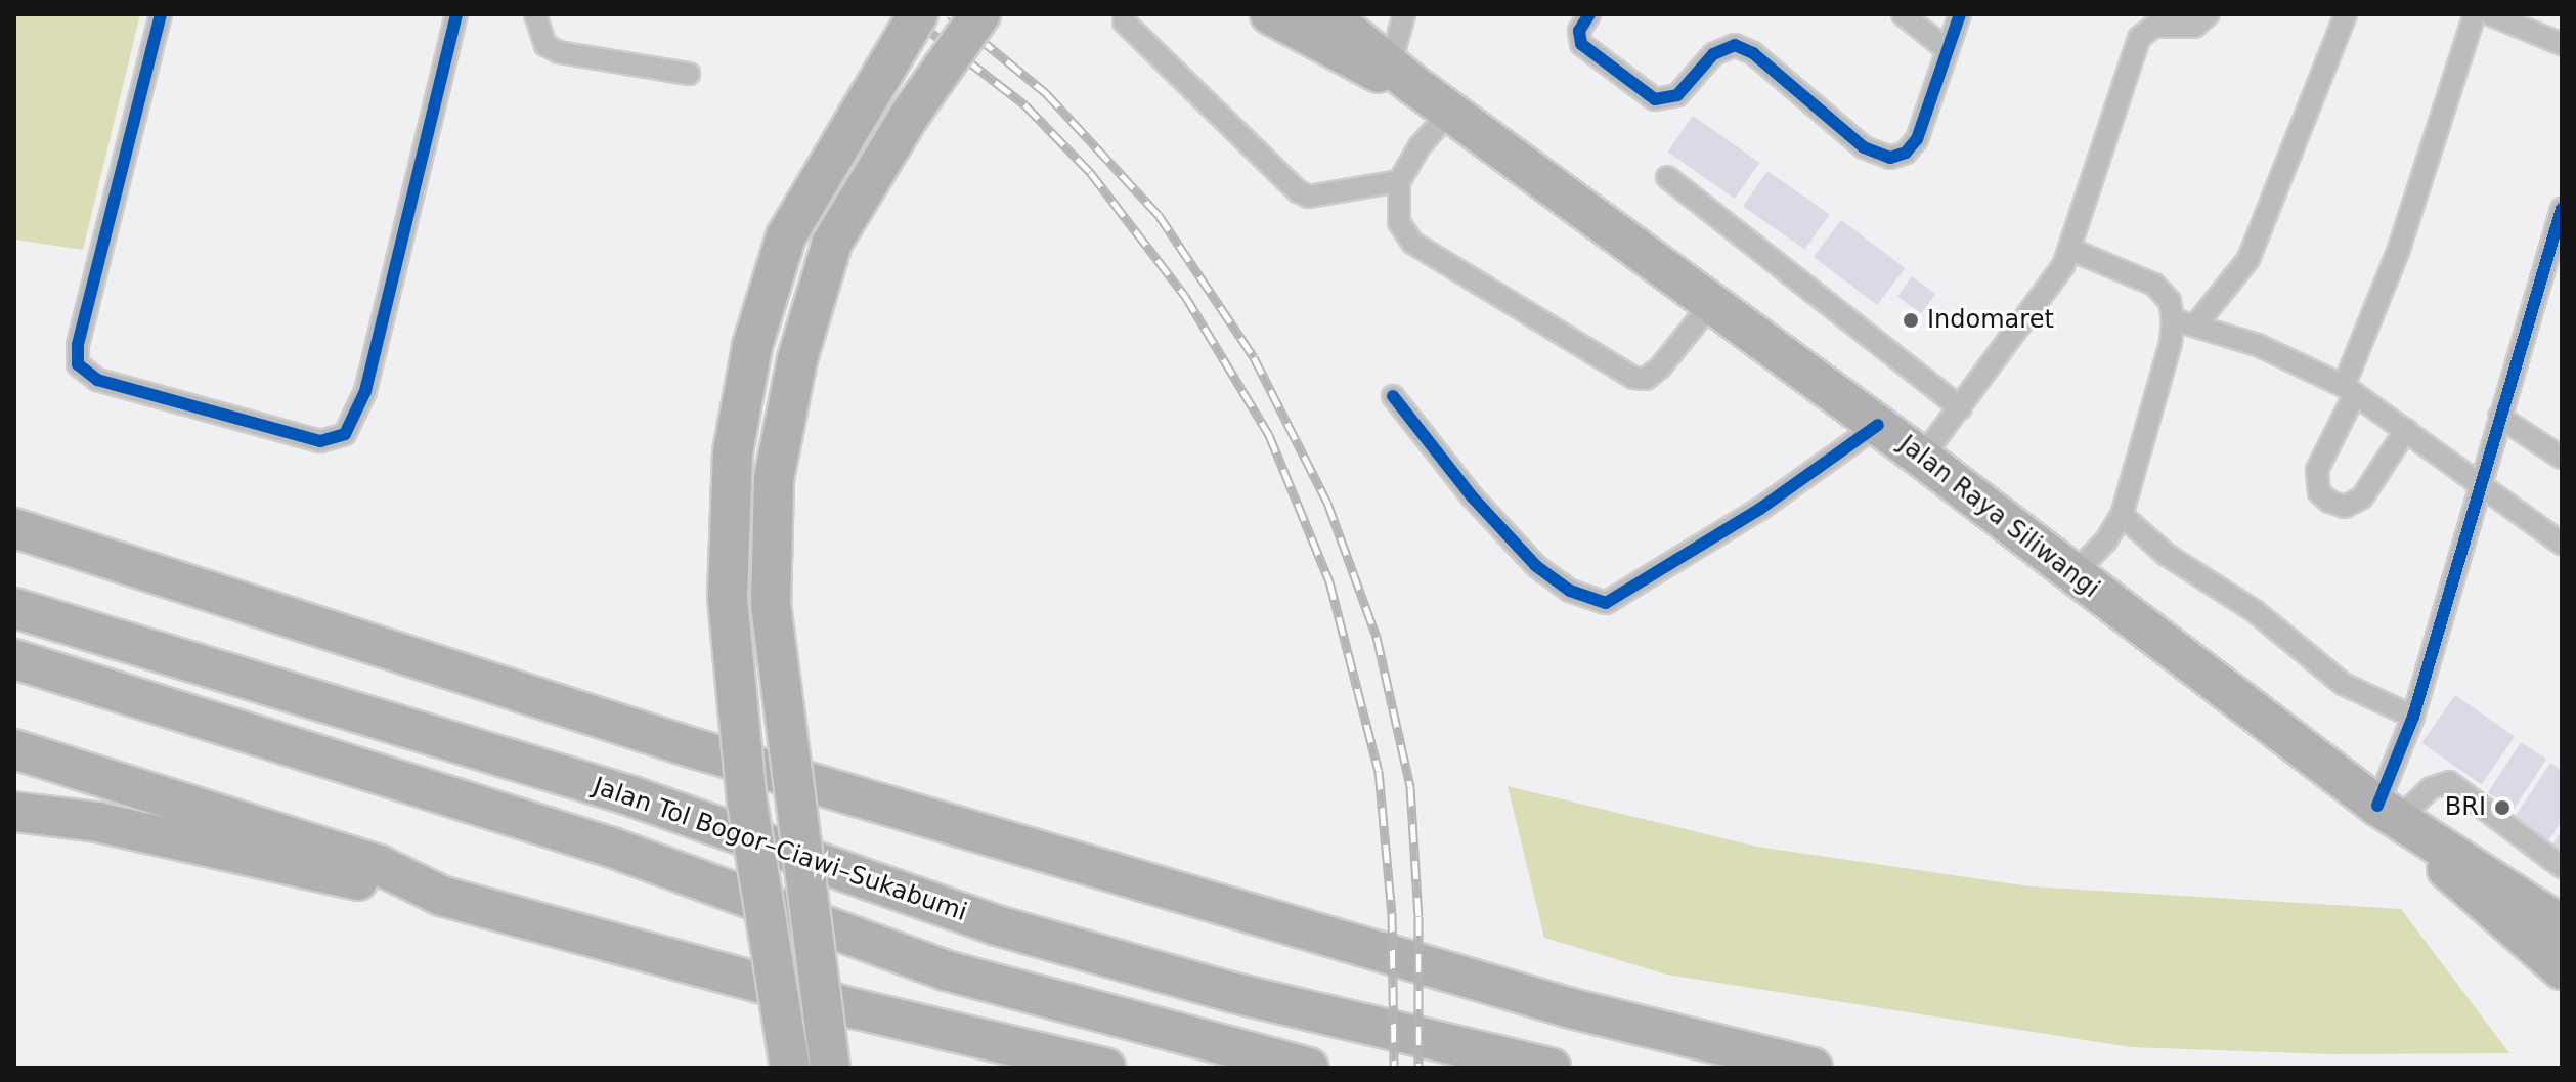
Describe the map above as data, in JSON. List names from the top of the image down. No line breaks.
{"streets":{"highway":["Jalan Raya Siliwangi","Jalan Tol Bogor–Ciawi–Sukabumi"]},"places":["Indomaret","BRI"]}
